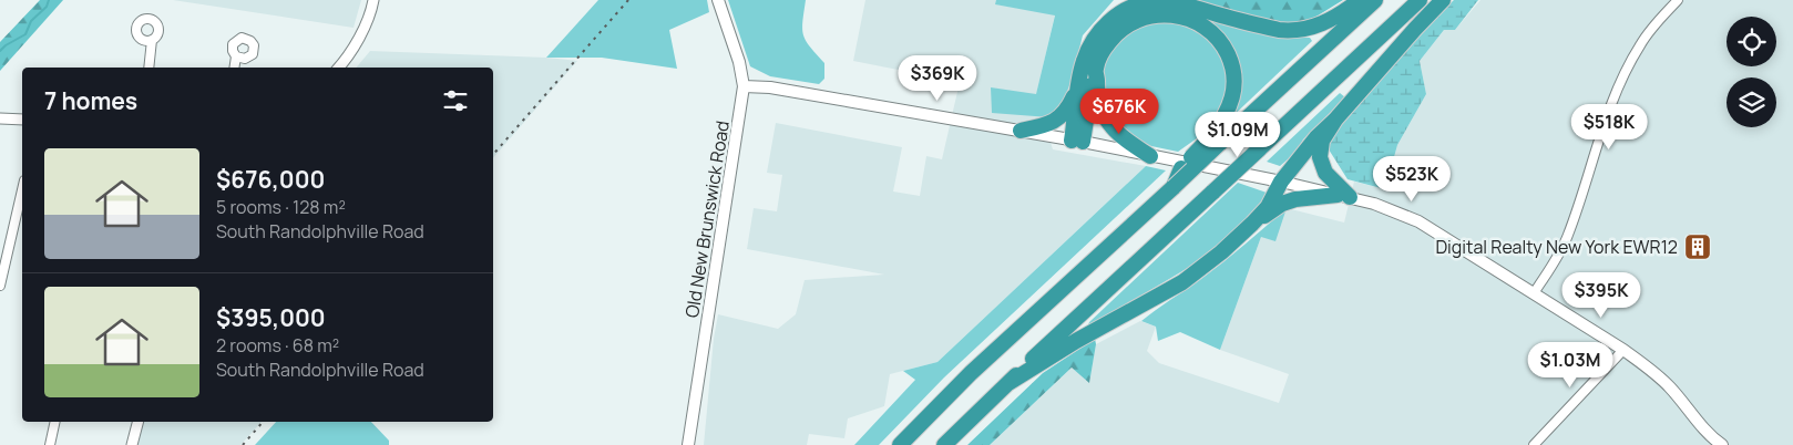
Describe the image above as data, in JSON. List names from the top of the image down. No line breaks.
{"streets":{"main road":["Old New Brunswick Road"]},"places":{"building":["Digital Realty New York EWR12"]},"page":{"price":["$369K","$676K","$518K","$1.09M","$523K","$395K","$1.03M"],"heading":"7 homes","list":[{"name":"$676,000","note":"5 rooms · 128 m² · South Randolphville Road"},{"name":"$395,000","note":"2 rooms · 68 m² · South Randolphville Road"}]}}
